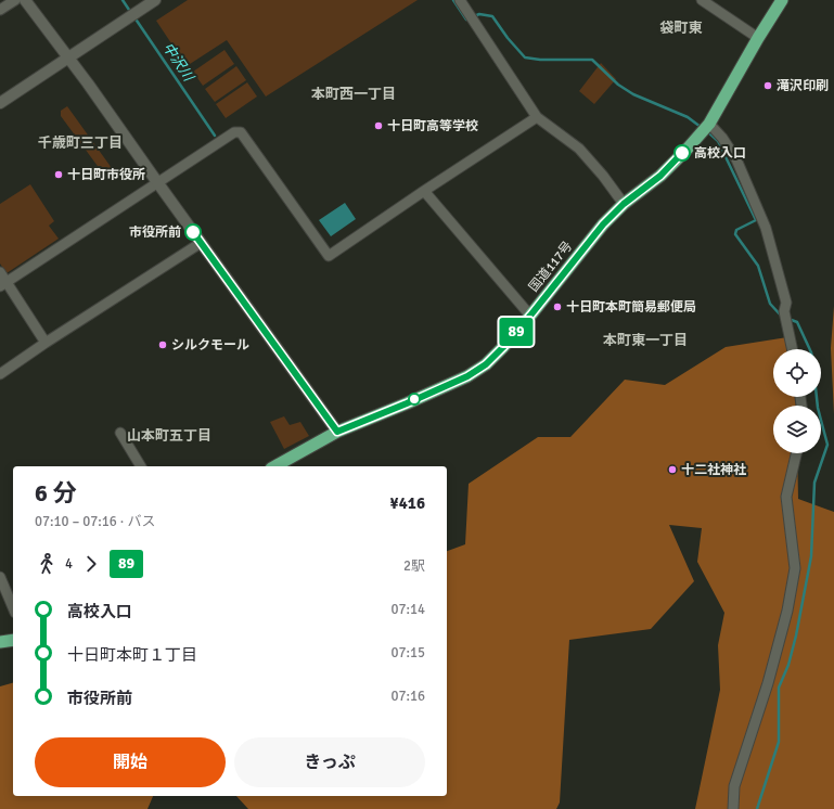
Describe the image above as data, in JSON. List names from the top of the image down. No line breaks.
{"streets":{"highway":["国道117号"]},"districts":["袋町東","本町西一丁目","千歳町三丁目","本町東一丁目","山本町五丁目"],"water":["中沢川"],"places":["滝沢印刷","十日町高等学校","高校入口","十日町市役所","市役所前","十日町本町簡易郵便局","シルクモール","十二社神社"],"lines":["bus line 89"],"page":{"on_map":"89","heading":["6 分","07:10 – 07:16 · バス","¥416"],"legs":["4","89","2駅"],"list":[{"name":"高校入口","value":"07:14"},{"name":"十日町本町１丁目","value":"07:15"},{"name":"市役所前","value":"07:16"}],"buttons":["開始","きっぷ"]}}
